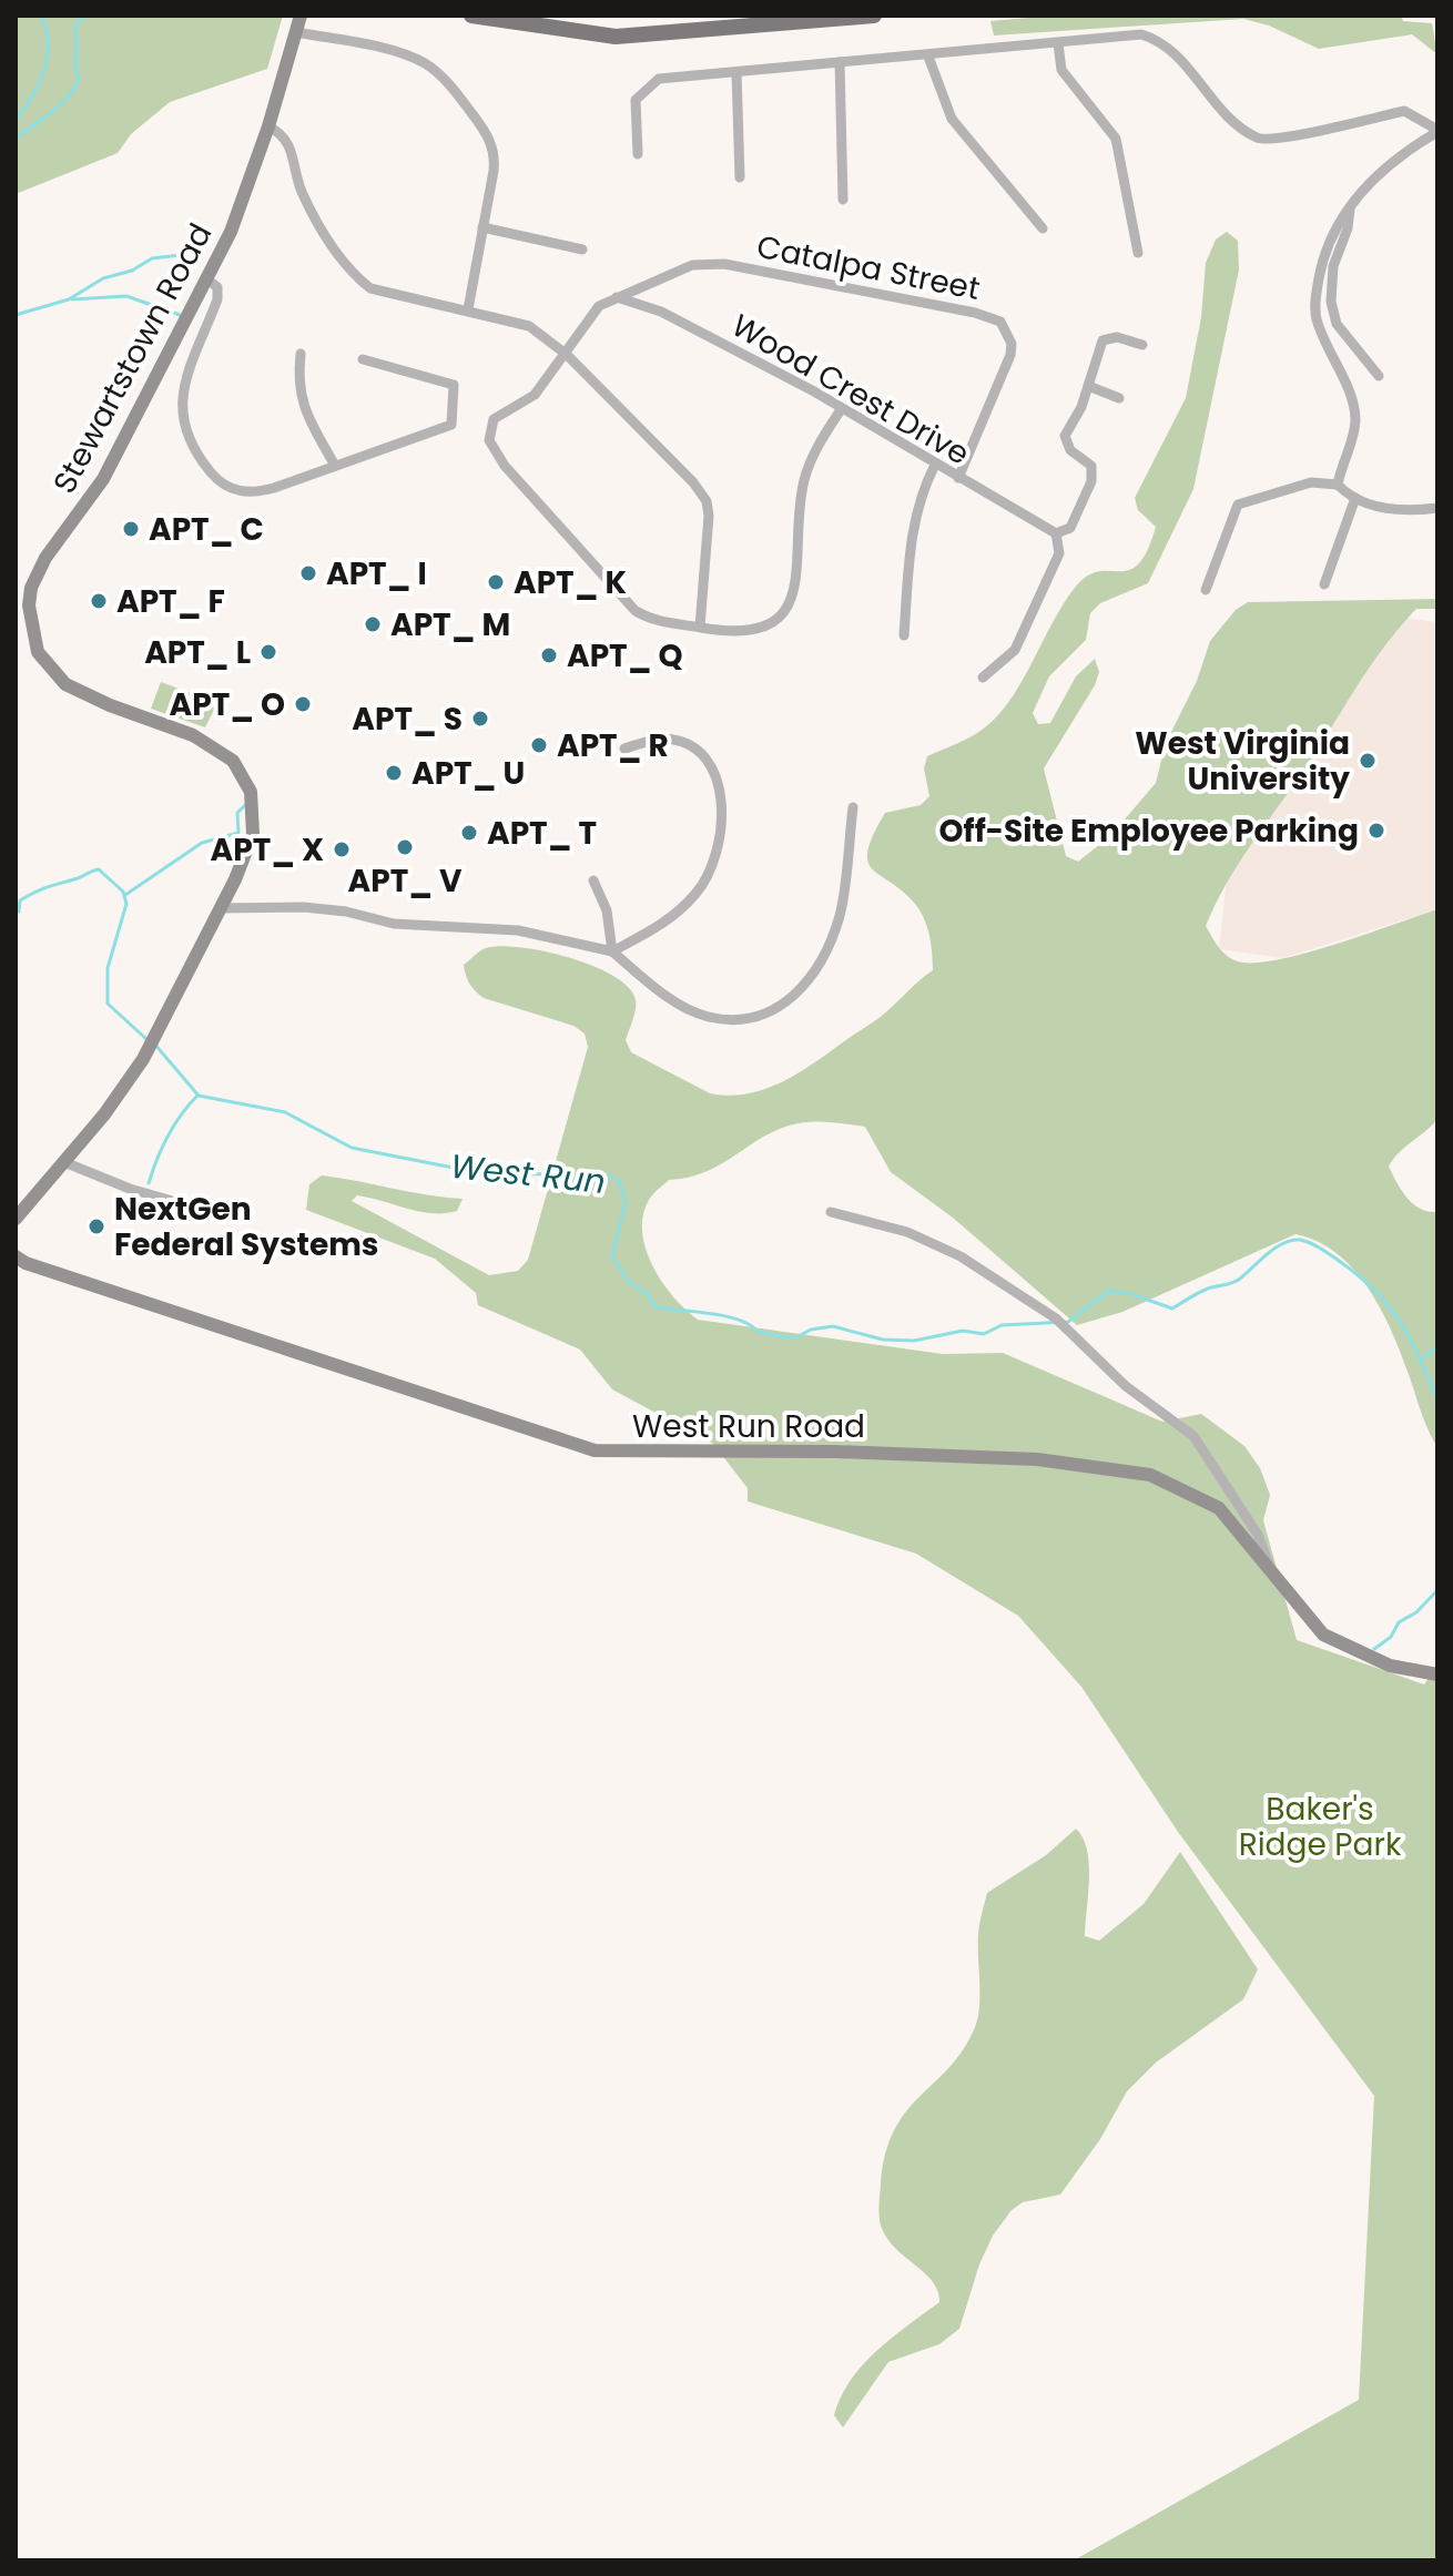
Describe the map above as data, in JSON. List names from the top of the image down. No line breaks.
{"streets":{"street":["Catalpa Street","Stewartstown Road","Wood Crest Drive","West Run Road"]},"crossings":[["Catalpa Street","Wood Crest Drive"]],"water":["West Run"],"parks":["Baker's Ridge Park"],"places":["APT_ C","APT_ I","APT_ K","APT_ F","APT_ M","APT_ L","APT_ Q","APT_ O","APT_ S","APT_ R","West Virginia University","APT_ U","Off-Site Employee Parking","APT_ T","APT_ V","APT_ X","NextGen Federal Systems"]}
